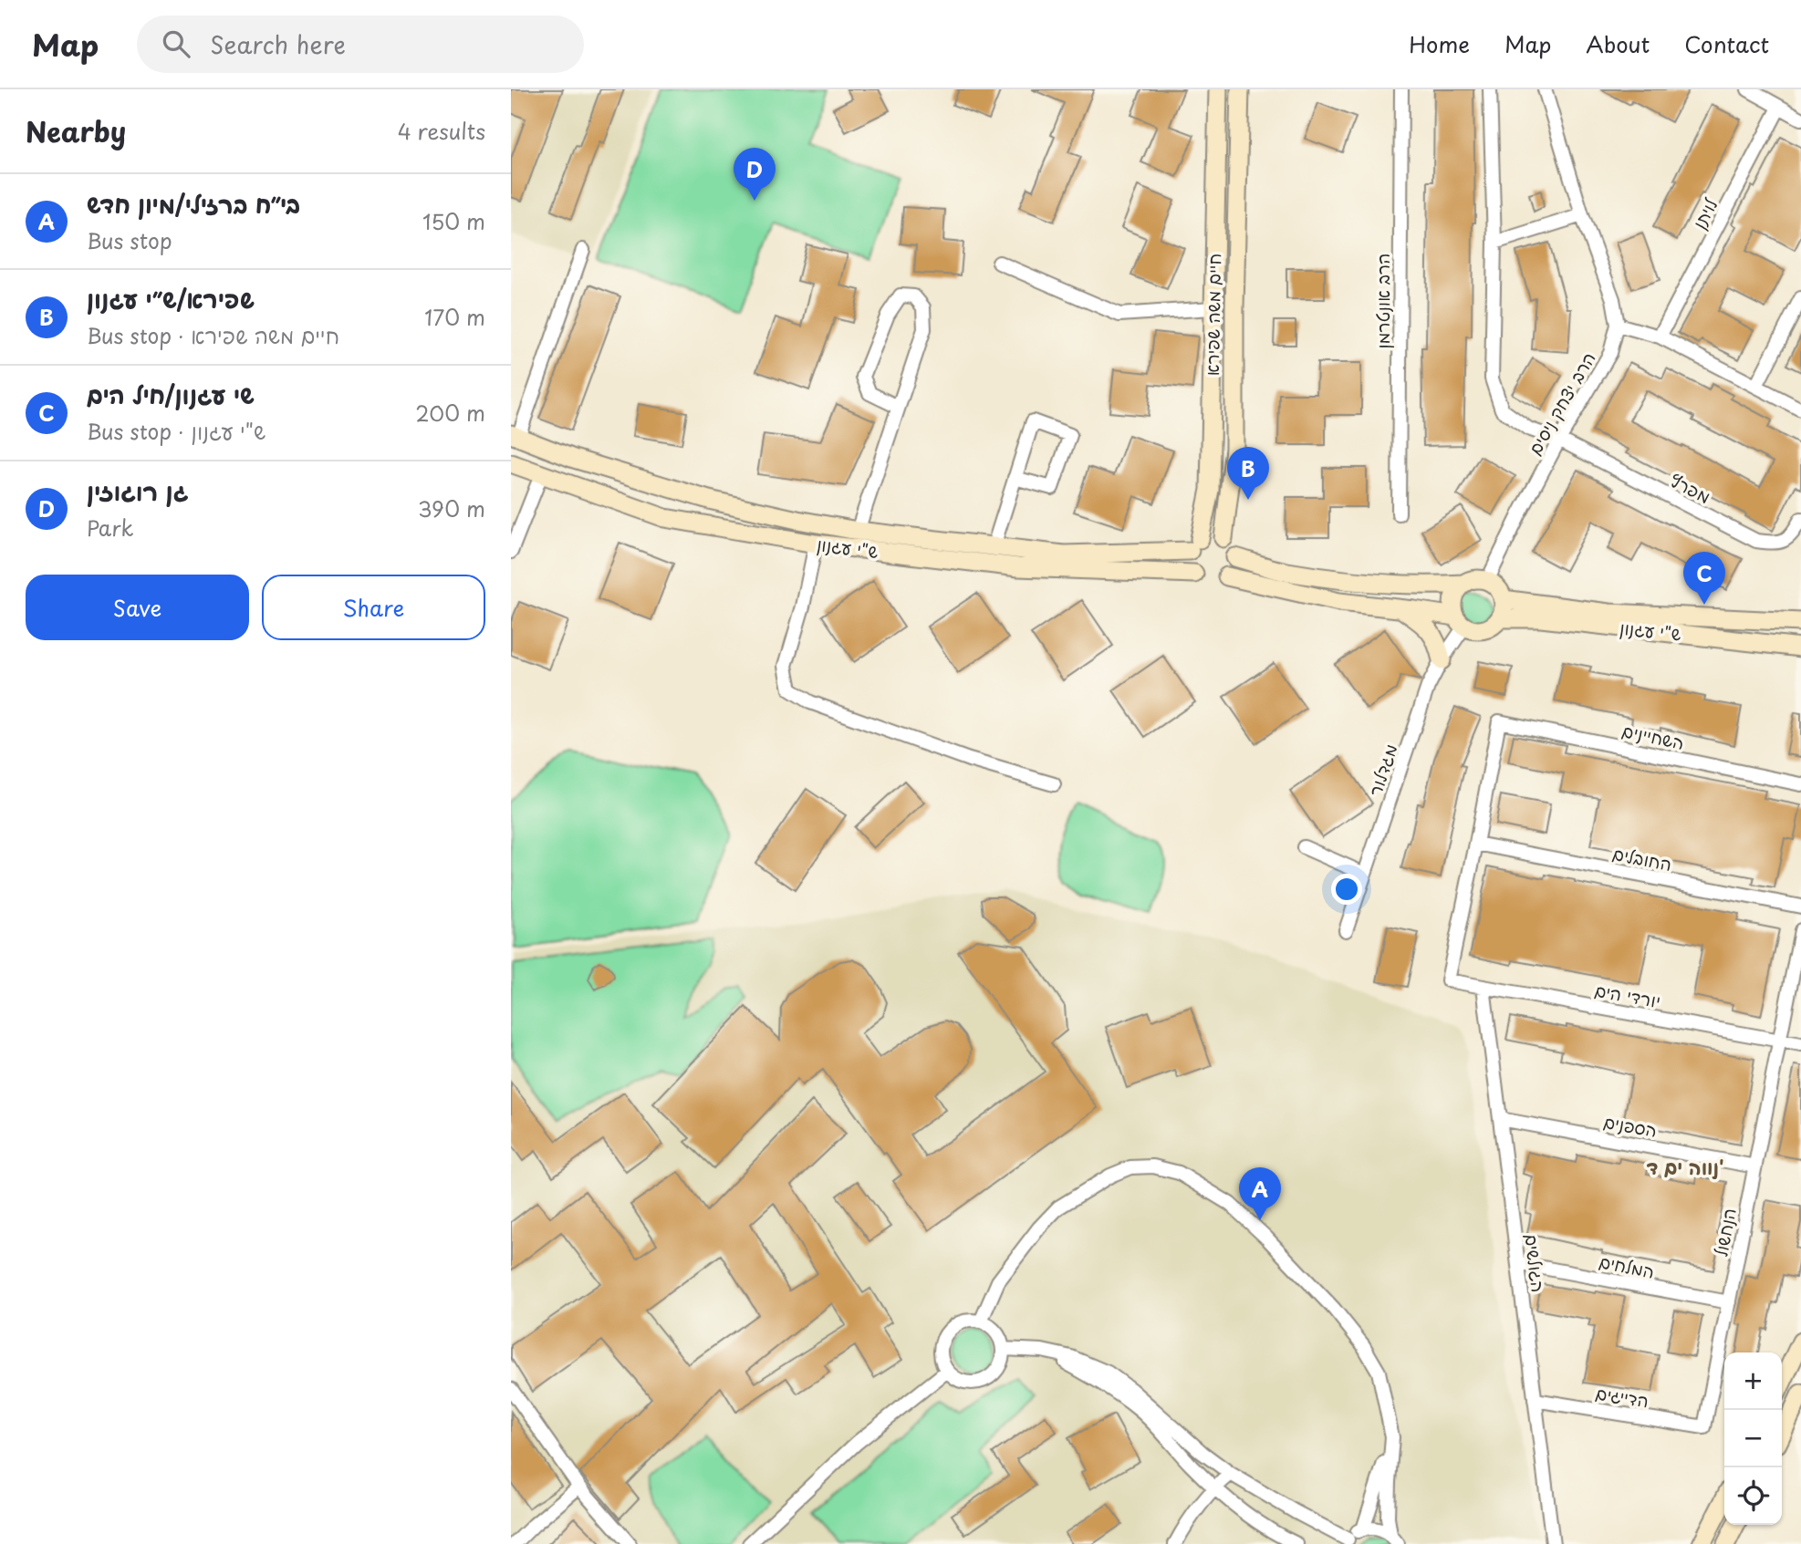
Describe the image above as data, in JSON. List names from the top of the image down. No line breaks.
{"streets":{"street":["לויתן","הרב אונטרמן","חיים משה שפירא","הרב יצחק ניסים","מפרץ","ש\"י עגנון","השחיינים","מגדלור","החובלים","יורדי הים","הספנים","הנחשול","הגולשים","המלחים","הדייגים"]},"crossings":[["חיים משה שפירא","ש\"י עגנון"],["הרב יצחק ניסים","מפרץ"],["הרב יצחק ניסים","ש\"י עגנון"],["הרב יצחק ניסים","מגדלור"],["ש\"י עגנון","מגדלור"],["השחיינים","החובלים"],["השחיינים","יורדי הים"],["החובלים","יורדי הים"],["יורדי הים","הנחשול"],["יורדי הים","הגולשים"],["הספנים","הנחשול"],["הספנים","הגולשים"],["הנחשול","המלחים"],["הנחשול","הדייגים"],["הגולשים","המלחים"],["הגולשים","הדייגים"]],"districts":["נווה ים ד'"],"page":{"header":"Map","search":"Search here","nav":["Home","Map","About","Contact"],"heading":["Nearby","4 results"],"pins":["D","B","C","A"],"list":[{"mark":"A","name":"בי״ח ברזילי/מיון חדש","note":"Bus stop","value":"150 m"},{"mark":"B","name":"שפירא/ש״י עגנון","note":"Bus stop · חיים משה שפירא","value":"170 m"},{"mark":"C","name":"שי עגנון/חיל הים","note":"Bus stop · ש\"י עגנון","value":"200 m"},{"mark":"D","name":"גן רוגוזין","note":"Park","value":"390 m"}],"buttons":["Save","Share"],"map_buttons":["+","−"]}}
